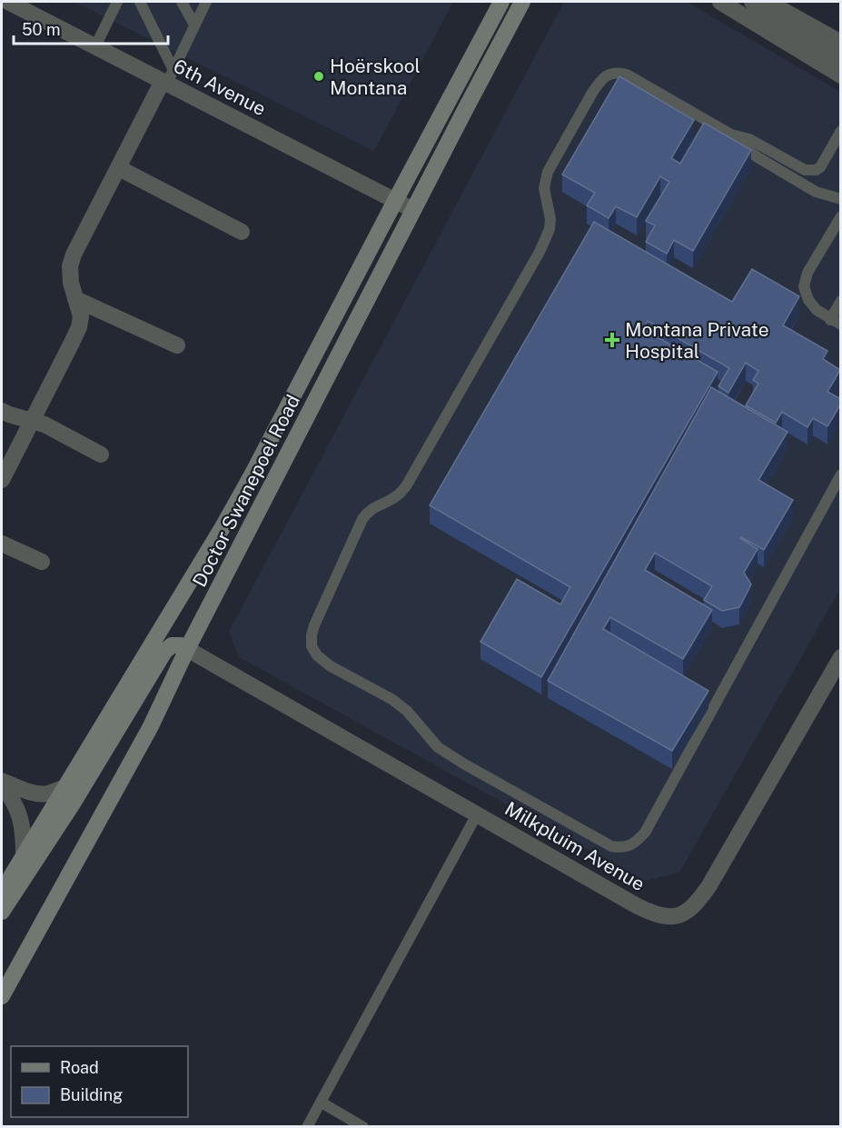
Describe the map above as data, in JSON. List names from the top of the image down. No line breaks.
{"streets":{"main road":["Doctor Swanepoel Road"],"street":["6th Avenue","Milkpluim Avenue"]},"crossings":[["6th Avenue","Doctor Swanepoel Road"],["Doctor Swanepoel Road","Milkpluim Avenue"]],"places":{"other":["Hoërskool Montana"],"health":["Montana Private Hospital"]},"legend":["Road","Building"],"scale_bar":"50 m"}
